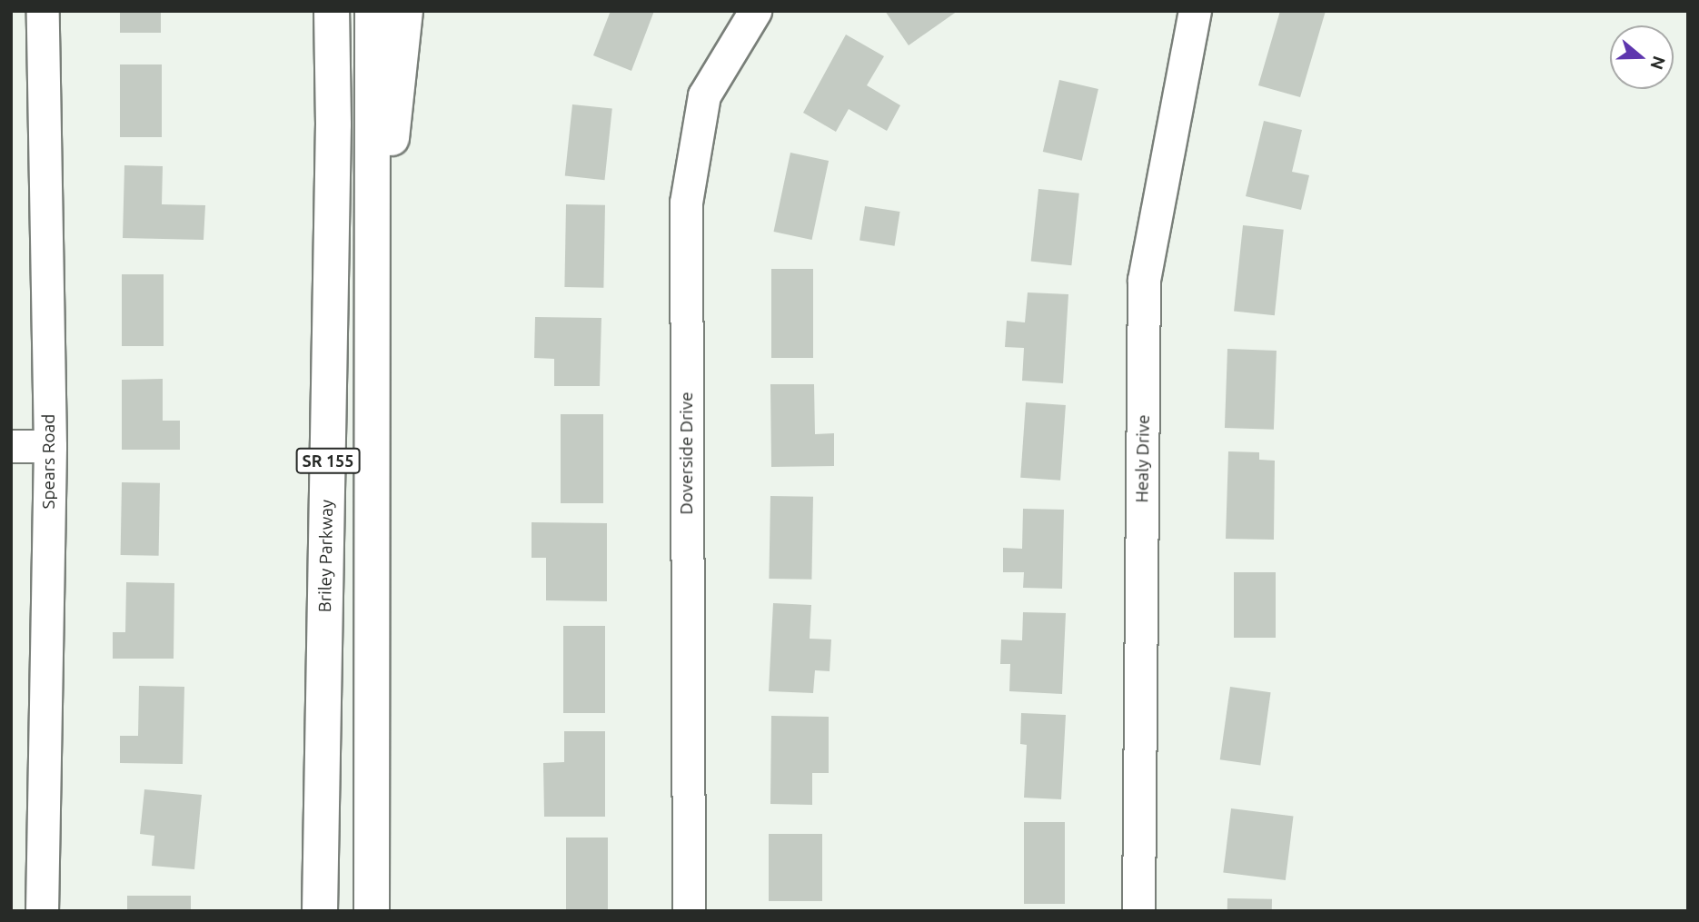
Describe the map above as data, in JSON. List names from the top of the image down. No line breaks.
{"streets":{"highway":["SR 155","Briley Parkway"],"street":["Doverside Drive","Healy Drive","Spears Road"]},"north":"right"}
